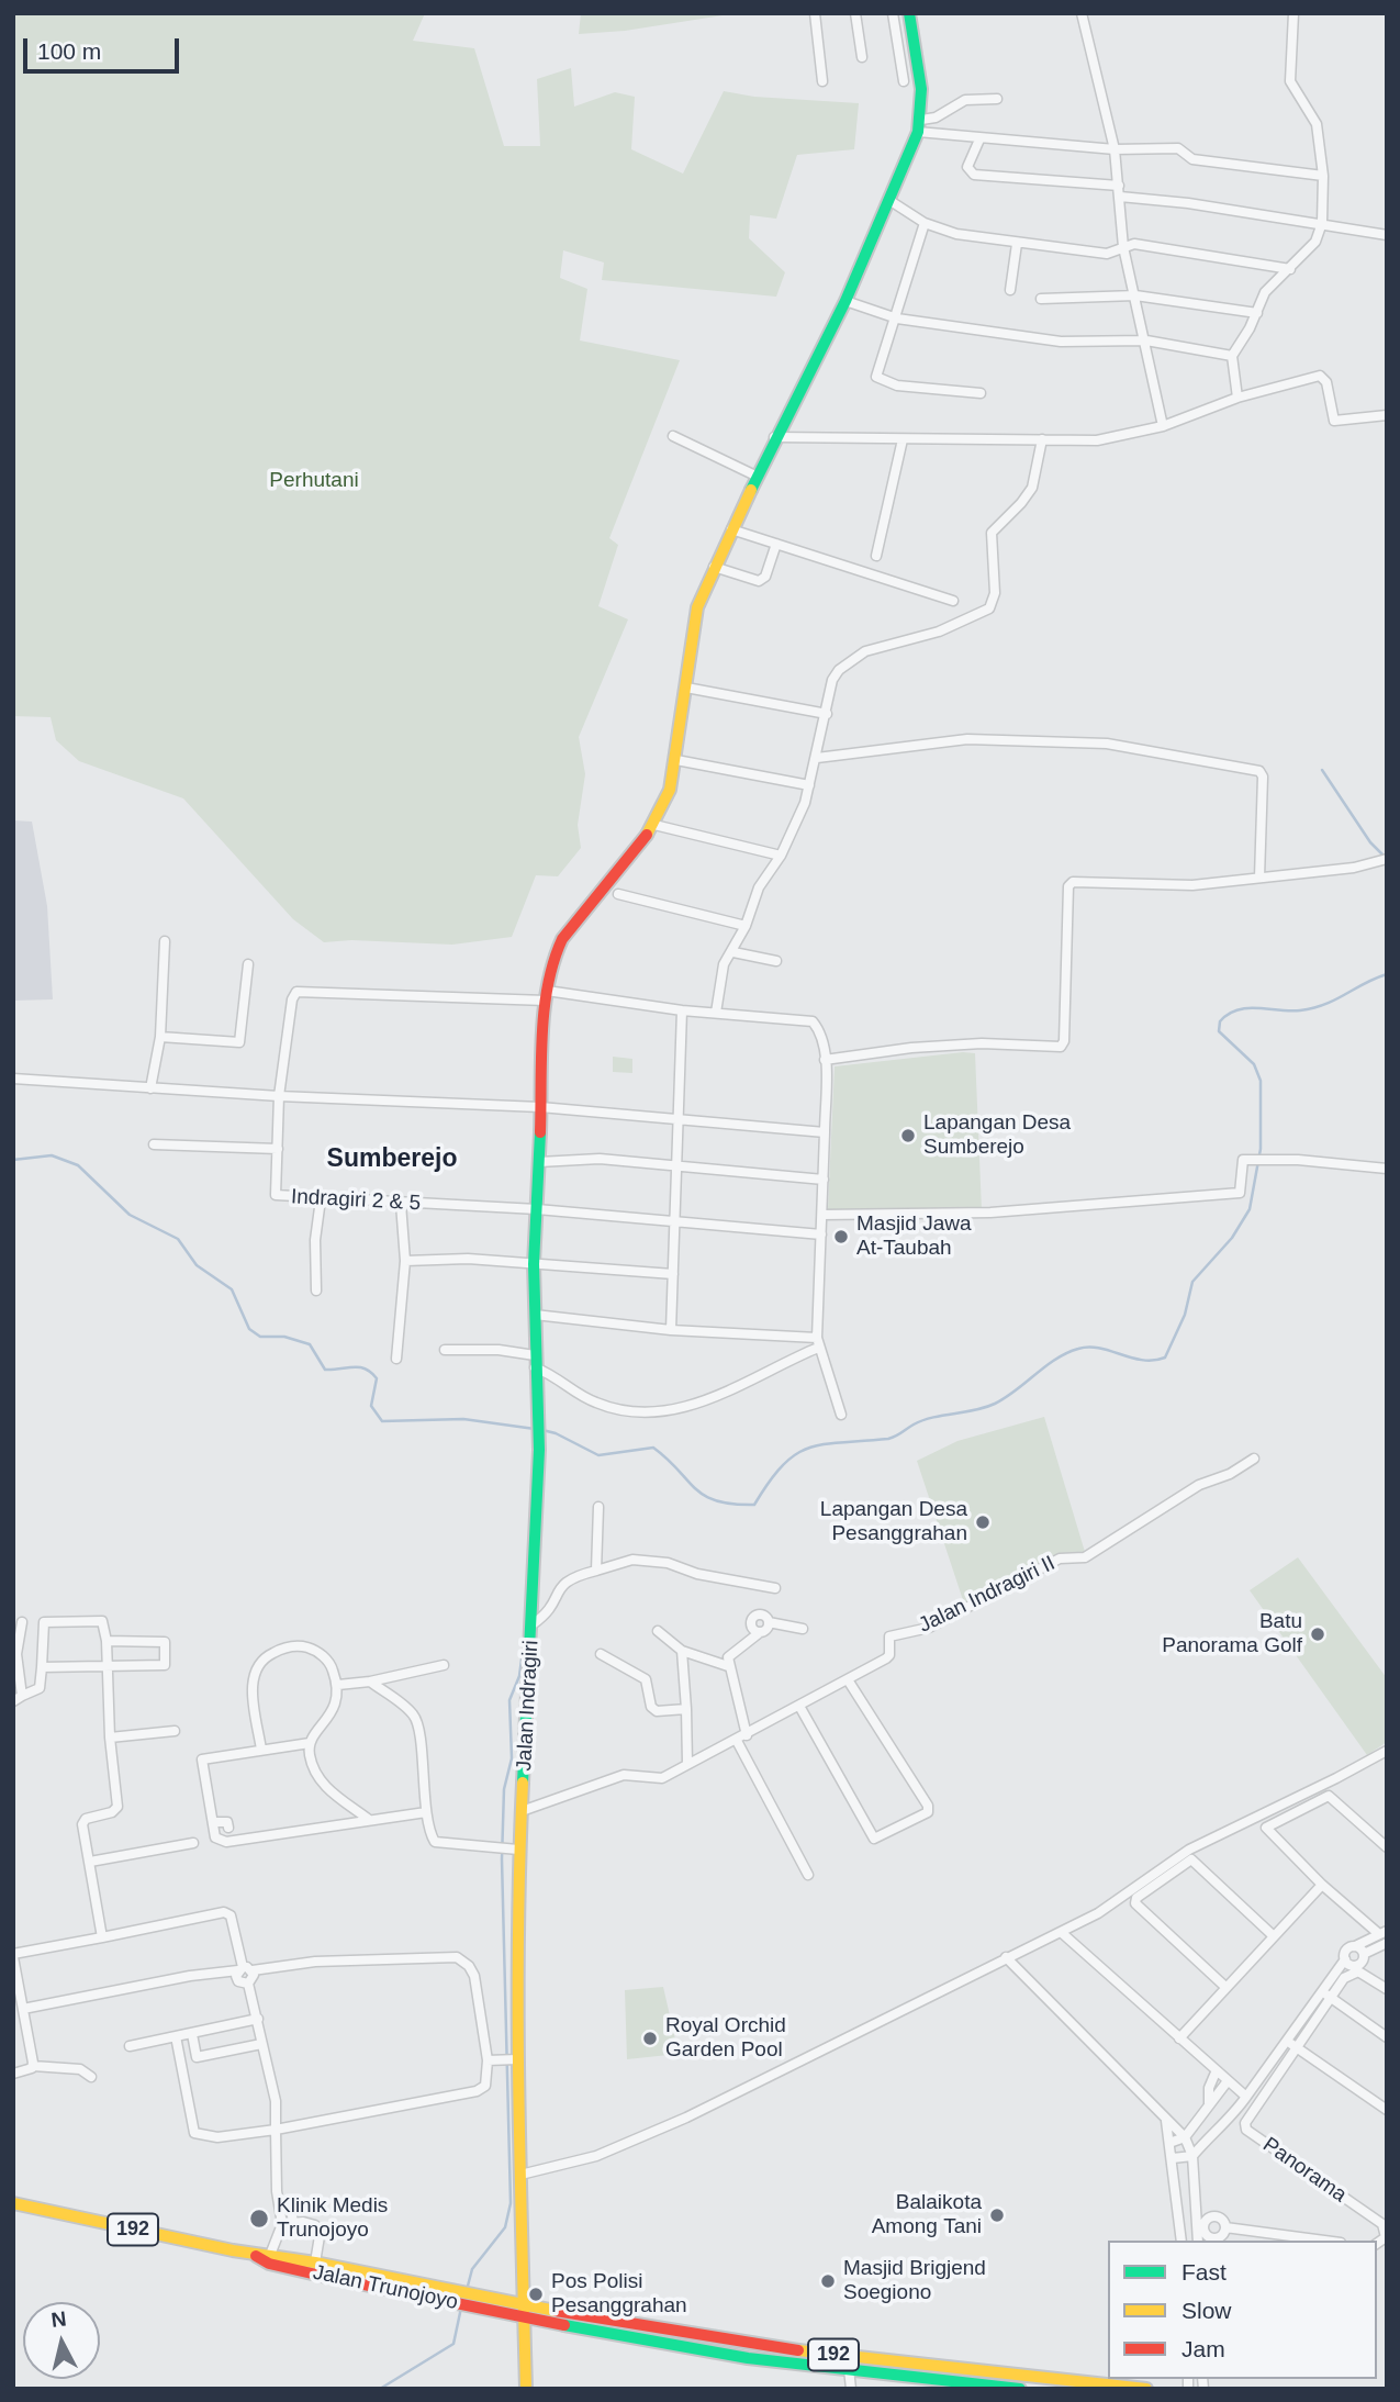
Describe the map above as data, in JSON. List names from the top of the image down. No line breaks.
{"streets":{"street":["Indragiri 2 & 5","Jalan Indragiri II","Jalan Indragiri","Panorama","192","Jalan Trunojoyo"]},"crossings":[["Indragiri 2 & 5","Jalan Indragiri"],["Jalan Indragiri II","Jalan Indragiri"],["Jalan Indragiri","192"],["Jalan Indragiri","Jalan Trunojoyo"],["192","Jalan Trunojoyo"]],"districts":["Sumberejo"],"parks":["Perhutani"],"places":["Lapangan Desa Sumberejo","Masjid Jawa At-Taubah","Lapangan Desa Pesanggrahan","Batu Panorama Golf","Royal Orchid Garden Pool","Balaikota Among Tani","Klinik Medis Trunojoyo","Masjid Brigjend Soegiono","Pos Polisi Pesanggrahan"],"legend":["Fast","Slow","Jam"],"scale_bar":"100 m","north":"top"}
